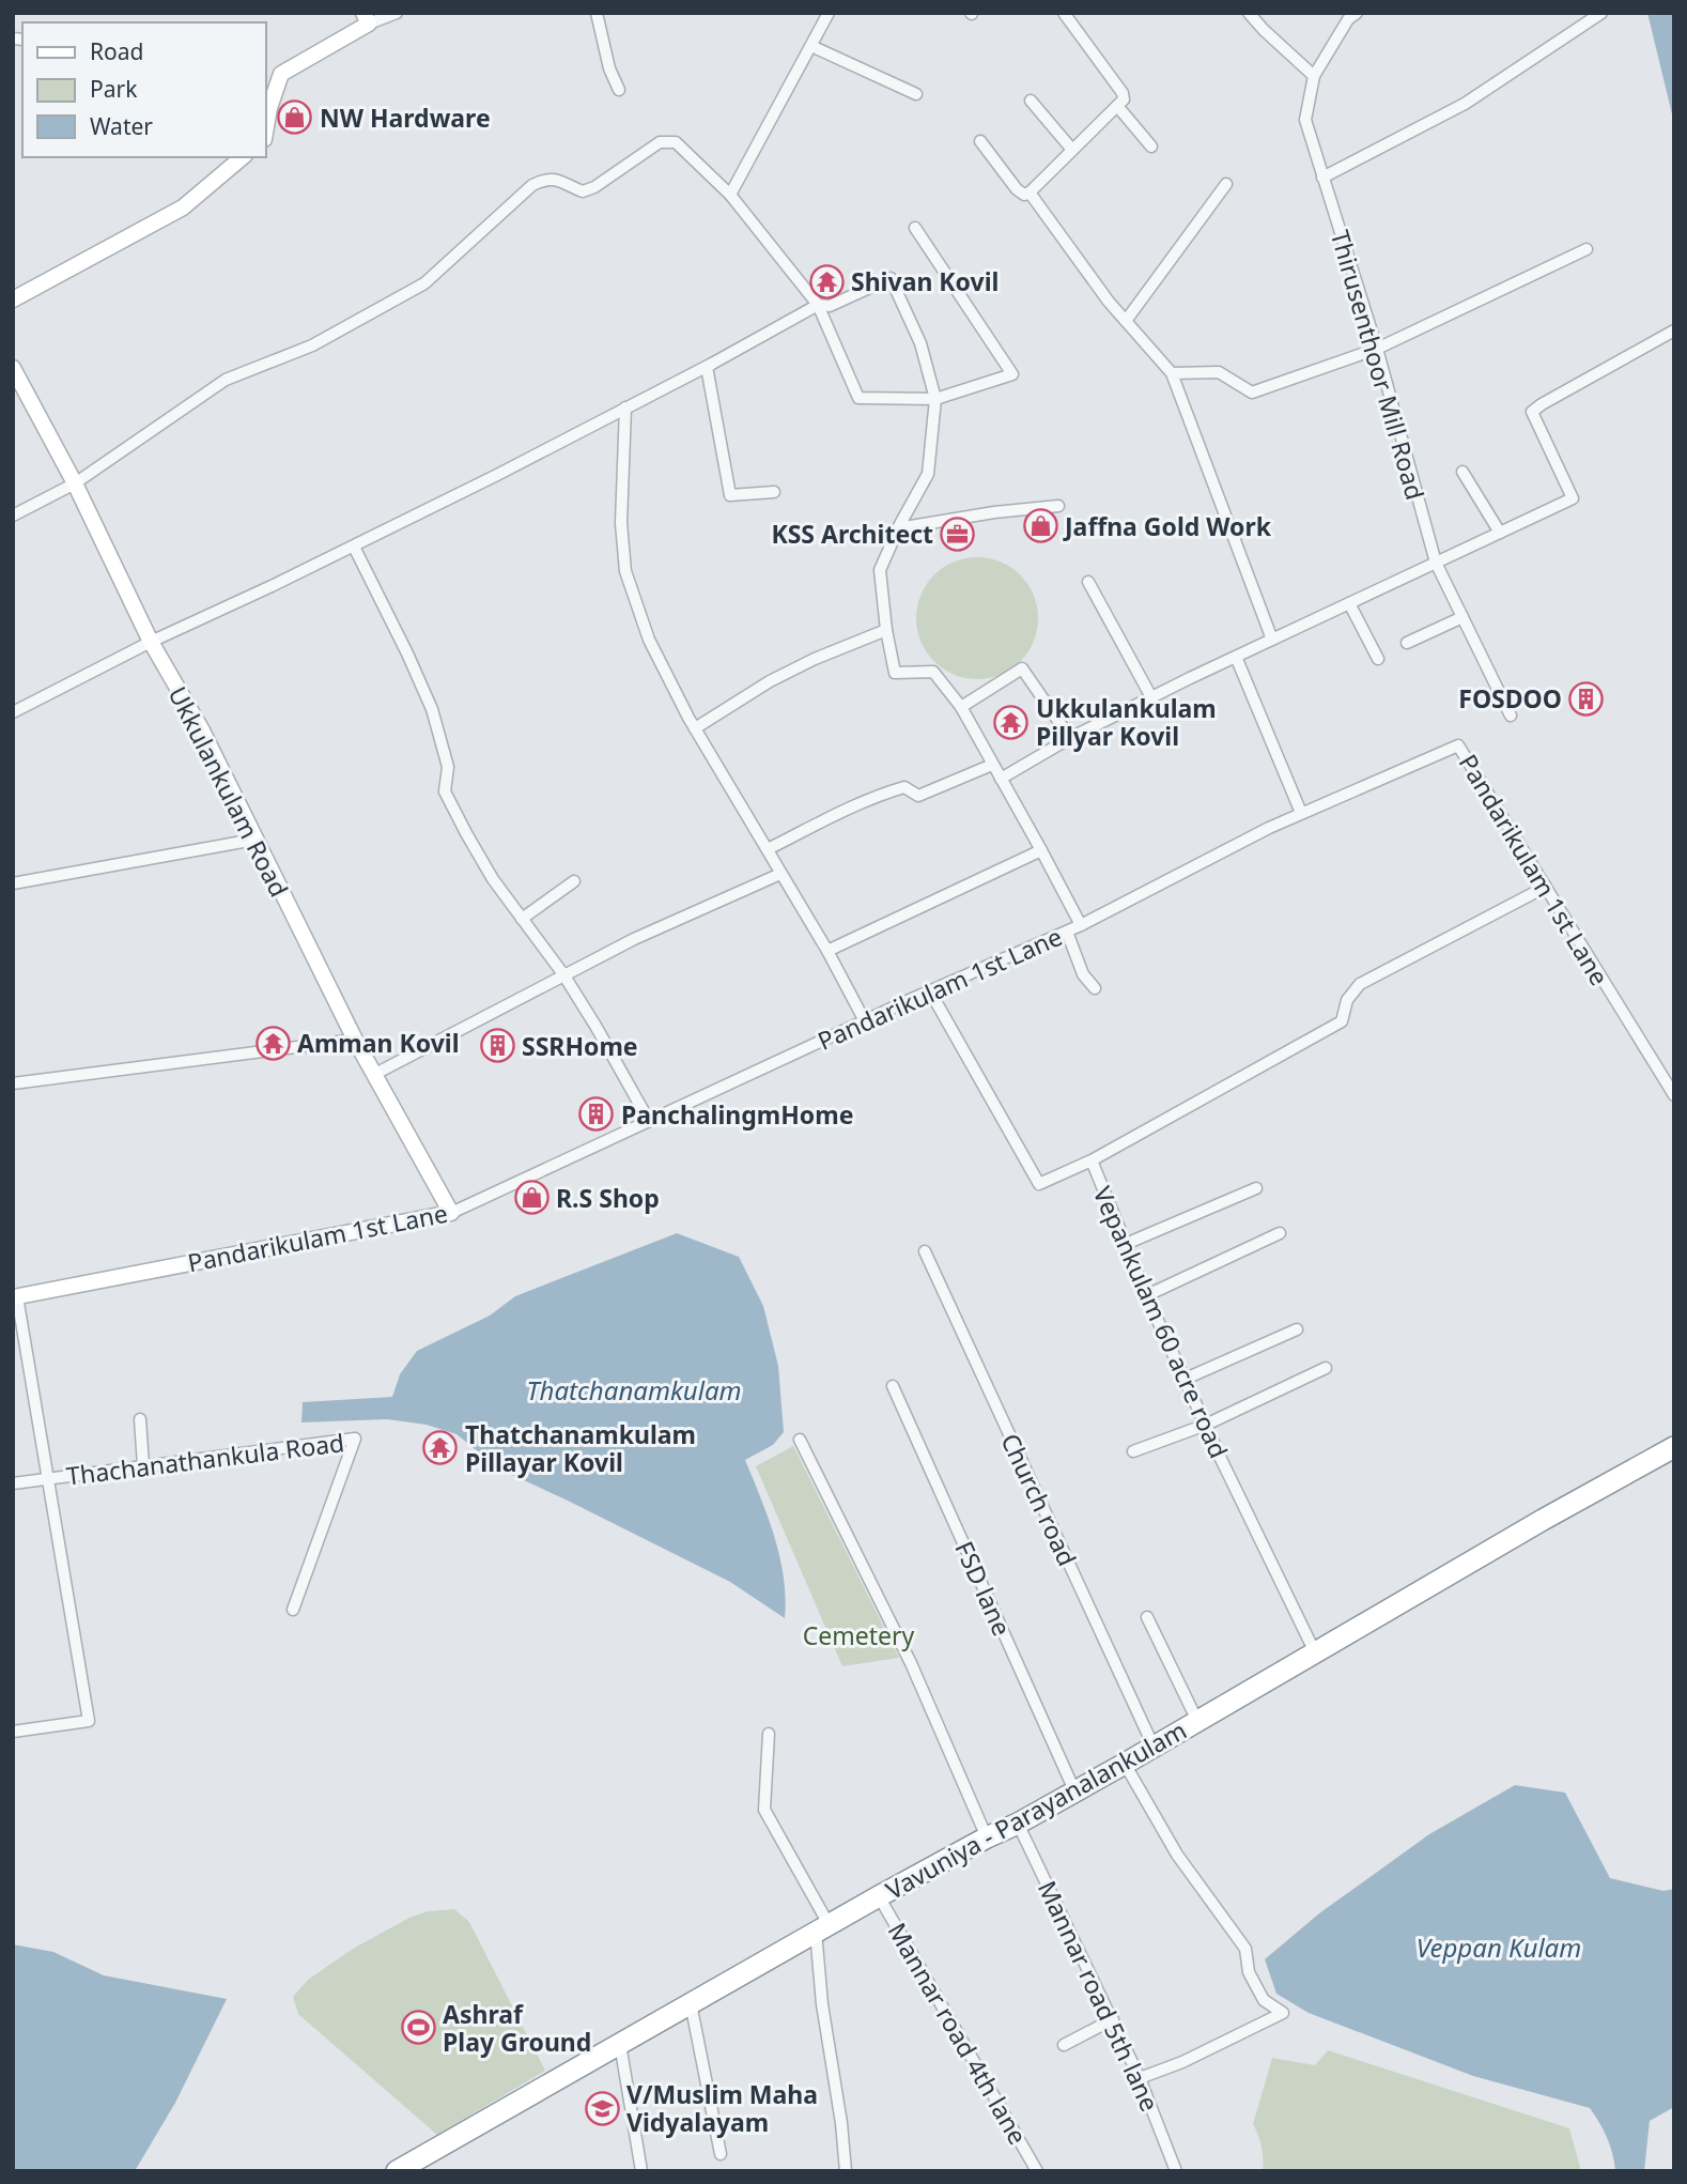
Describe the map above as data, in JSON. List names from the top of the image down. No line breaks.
{"streets":{"highway":["Vavuniya - Parayanalankulam"],"street":["Thirusenthoor Mill Road","Ukkulankulam Road","Pandarikulam 1st Lane","Vepankulam 60 acre road","Thachanathankula Road","Church road","FSD lane","Mannar road 5th lane","Mannar road 4th lane"]},"crossings":[["Ukkulankulam Road","Pandarikulam 1st Lane"],["Pandarikulam 1st Lane","Vepankulam 60 acre road"],["Vepankulam 60 acre road","Vavuniya - Parayanalankulam"],["Church road","Vavuniya - Parayanalankulam"],["FSD lane","Vavuniya - Parayanalankulam"],["Vavuniya - Parayanalankulam","Mannar road 5th lane"],["Vavuniya - Parayanalankulam","Mannar road 4th lane"]],"water":["Thatchanamkulam","Veppan Kulam"],"parks":["Cemetery"],"places":{"shop":["NW Hardware","Jaffna Gold Work","R.S Shop"],"temple":["Shivan Kovil","Ukkulankulam Pillyar Kovil","Amman Kovil","Thatchanamkulam Pillayar Kovil"],"office":["KSS Architect"],"building":["FOSDOO","SSRHome","PanchalingmHome"],"sports":["Ashraf Play Ground"],"school or university":["V/Muslim Maha Vidyalayam"]},"legend":["Road","Park","Water"]}
